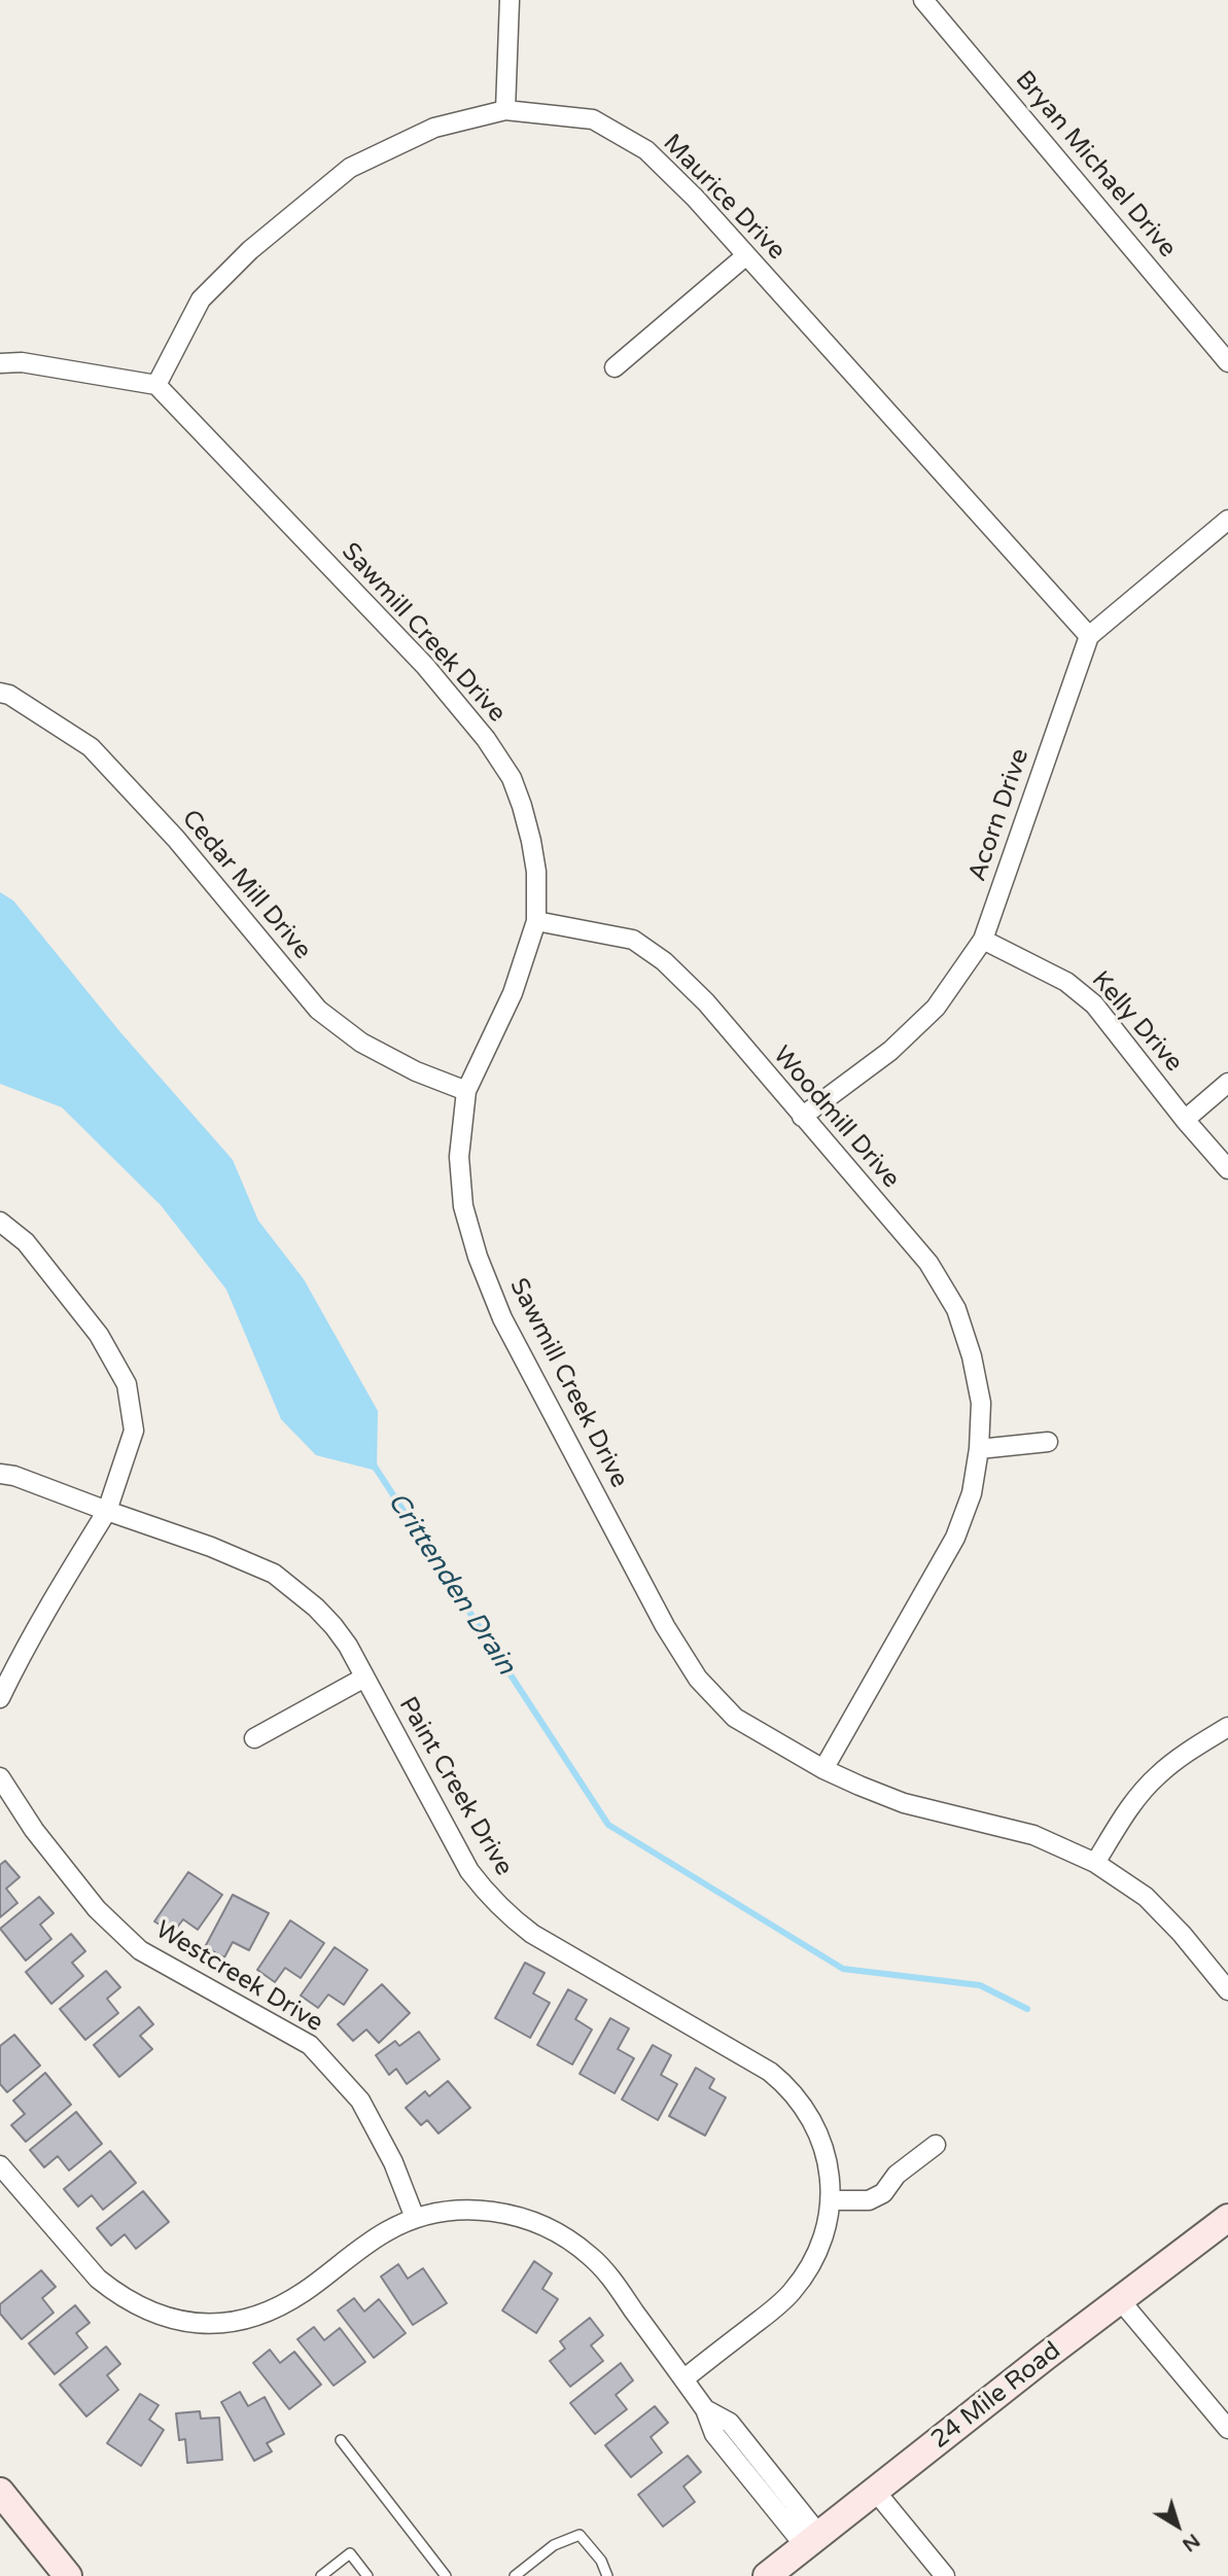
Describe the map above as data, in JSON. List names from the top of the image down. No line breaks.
{"streets":{"street":["Bryan Michael Drive","Maurice Drive","Sawmill Creek Drive","Acorn Drive","Cedar Mill Drive","Kelly Drive","Woodmill Drive","Paint Creek Drive","Westcreek Drive","24 Mile Road"]},"crossings":[["Maurice Drive","Sawmill Creek Drive"],["Maurice Drive","Acorn Drive"],["Sawmill Creek Drive","Cedar Mill Drive"],["Sawmill Creek Drive","Woodmill Drive"],["Acorn Drive","Kelly Drive"],["Acorn Drive","Woodmill Drive"]],"water":["Crittenden Drain"],"north":"bottom right"}
